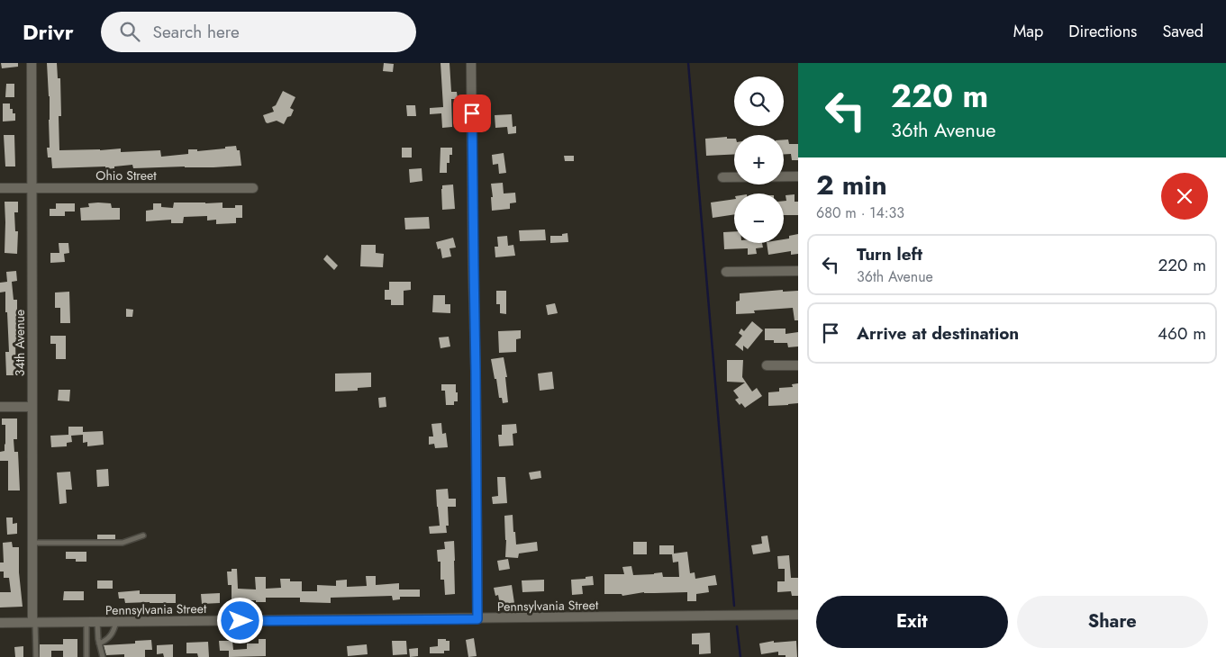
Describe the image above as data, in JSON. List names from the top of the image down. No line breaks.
{"streets":{"street":["Ohio Street","34th Avenue","Pennsylvania Street"]},"crossings":[["Ohio Street","34th Avenue"],["34th Avenue","Pennsylvania Street"]],"page":{"header":"Drivr","search":"Search here","nav":["Map","Directions","Saved"],"turn":["220 m","36th Avenue"],"map_buttons":["+","−"],"heading":["2 min","680 m · 14:33"],"list":[{"name":"Turn left","note":"36th Avenue","value":"220 m"},{"name":"Arrive at destination","value":"460 m"}],"buttons":["Exit","Share"]}}
